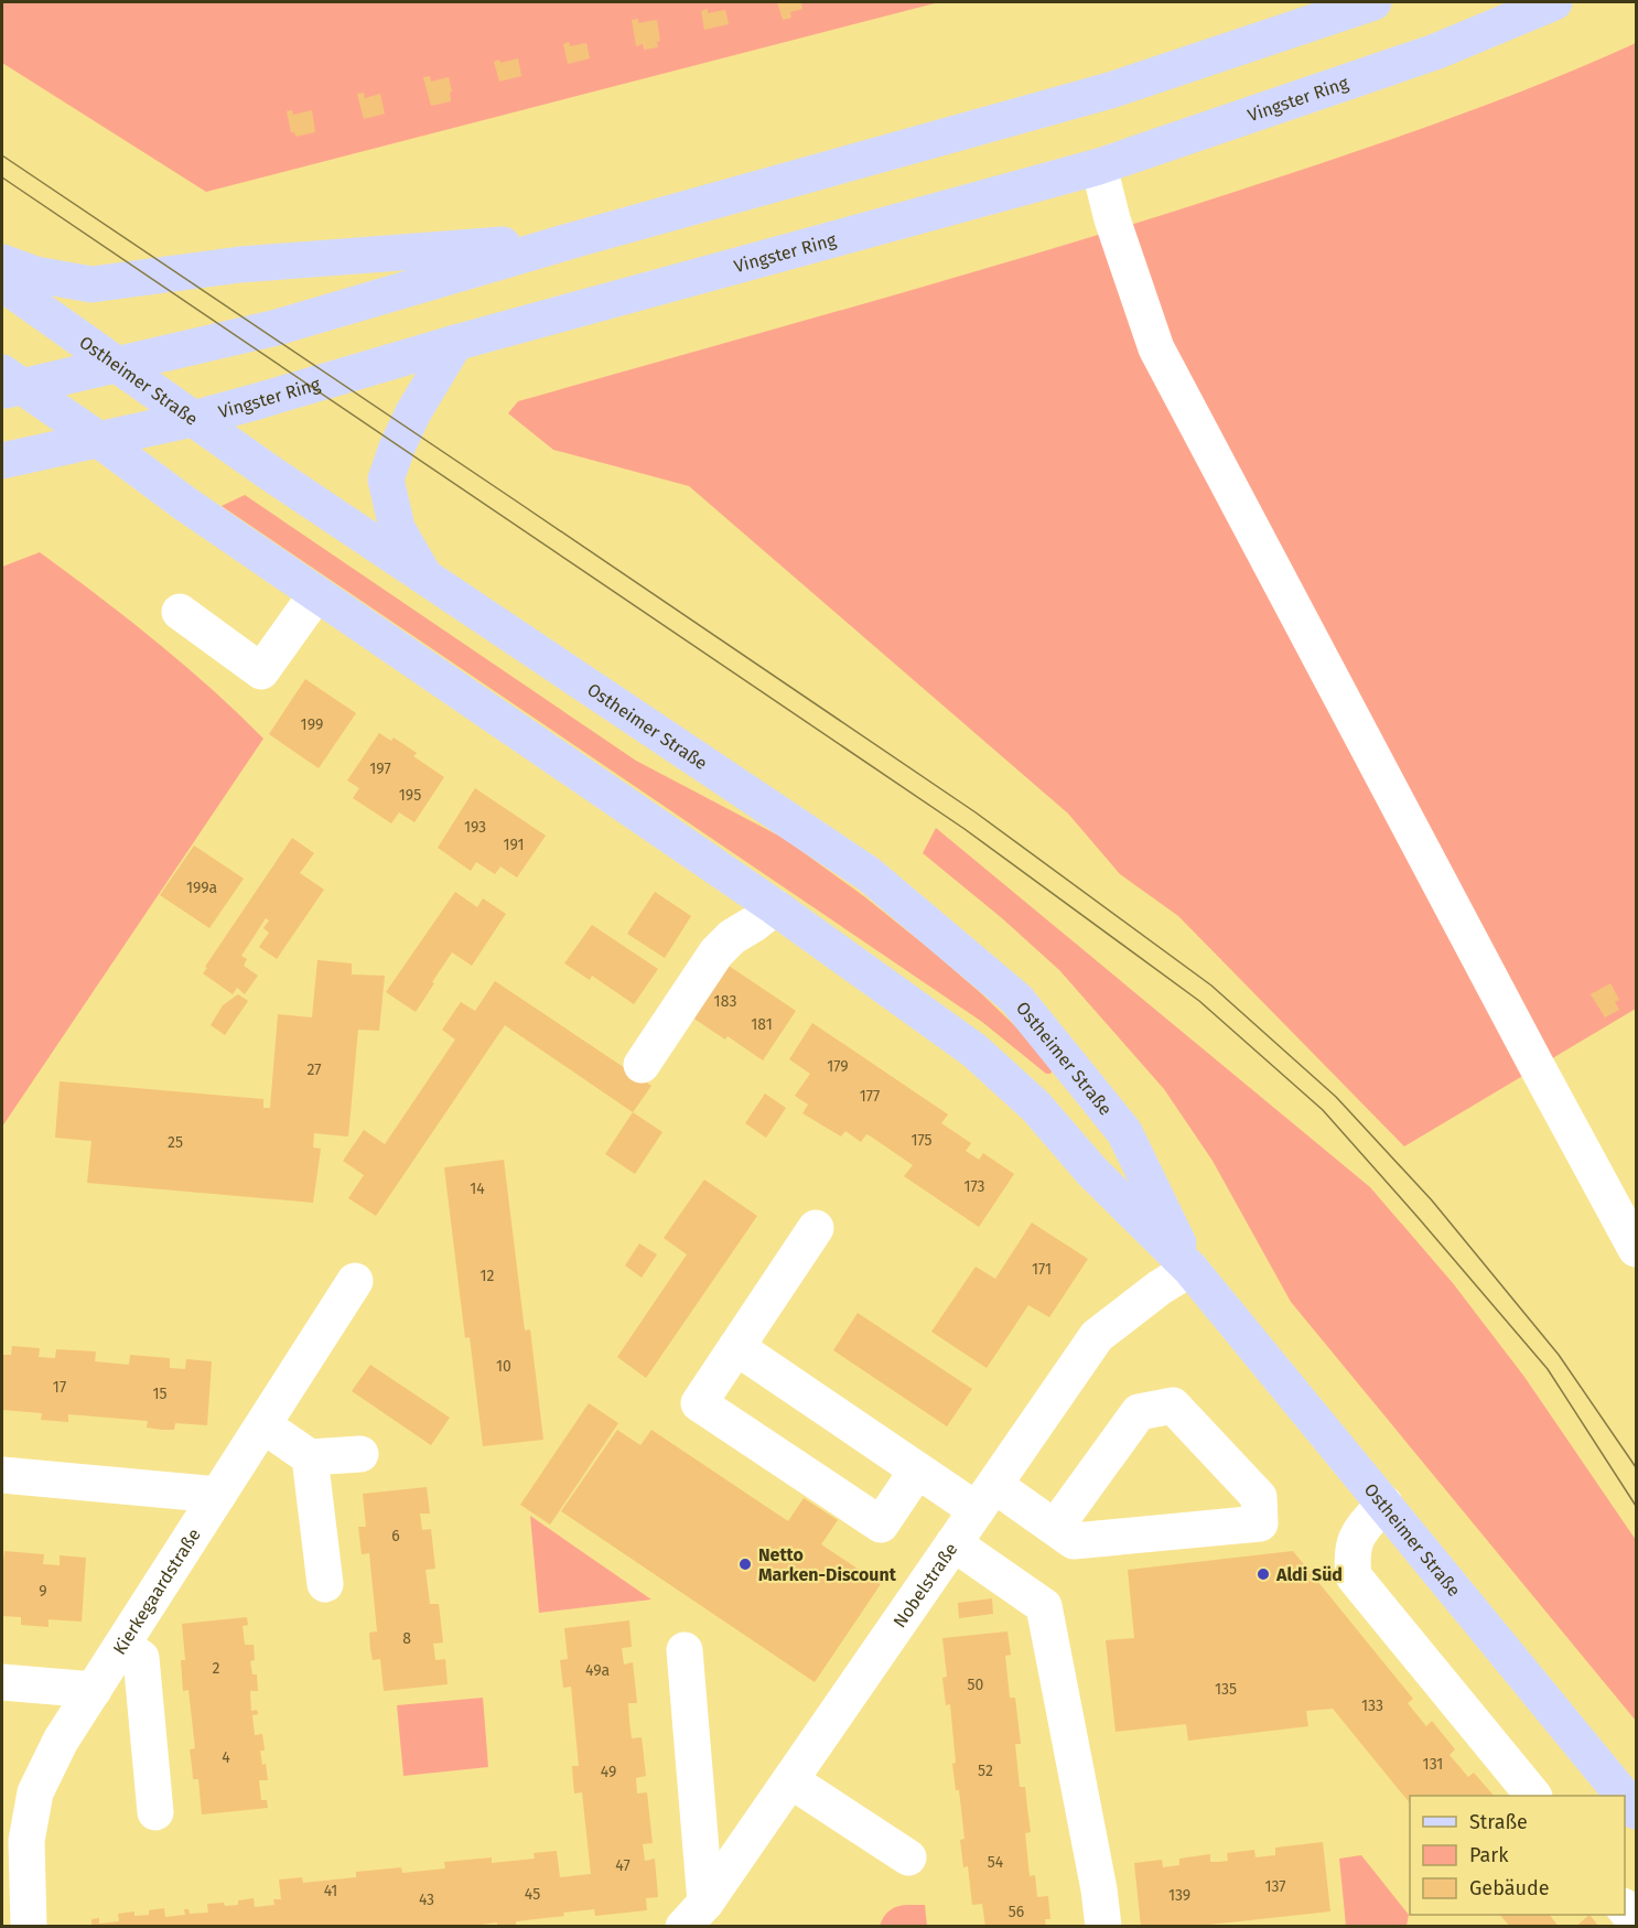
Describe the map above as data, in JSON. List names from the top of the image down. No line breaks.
{"streets":{"main road":["Vingster Ring","Ostheimer Straße"],"street":["Nobelstraße","Kierkegaardstraße"]},"crossings":[["Vingster Ring","Ostheimer Straße"],["Ostheimer Straße","Nobelstraße"]],"places":["Netto Marken-Discount","Aldi Süd"],"house_numbers":["199","197","195","193","191","199a","183","181","179","27","177","175","25","173","14","171","12","10","17","15","6","9","8","2","49a","50","135","133","4","131","52","49","54","47","137","41","45","139","43","56"],"legend":["Straße","Park","Gebäude"]}
